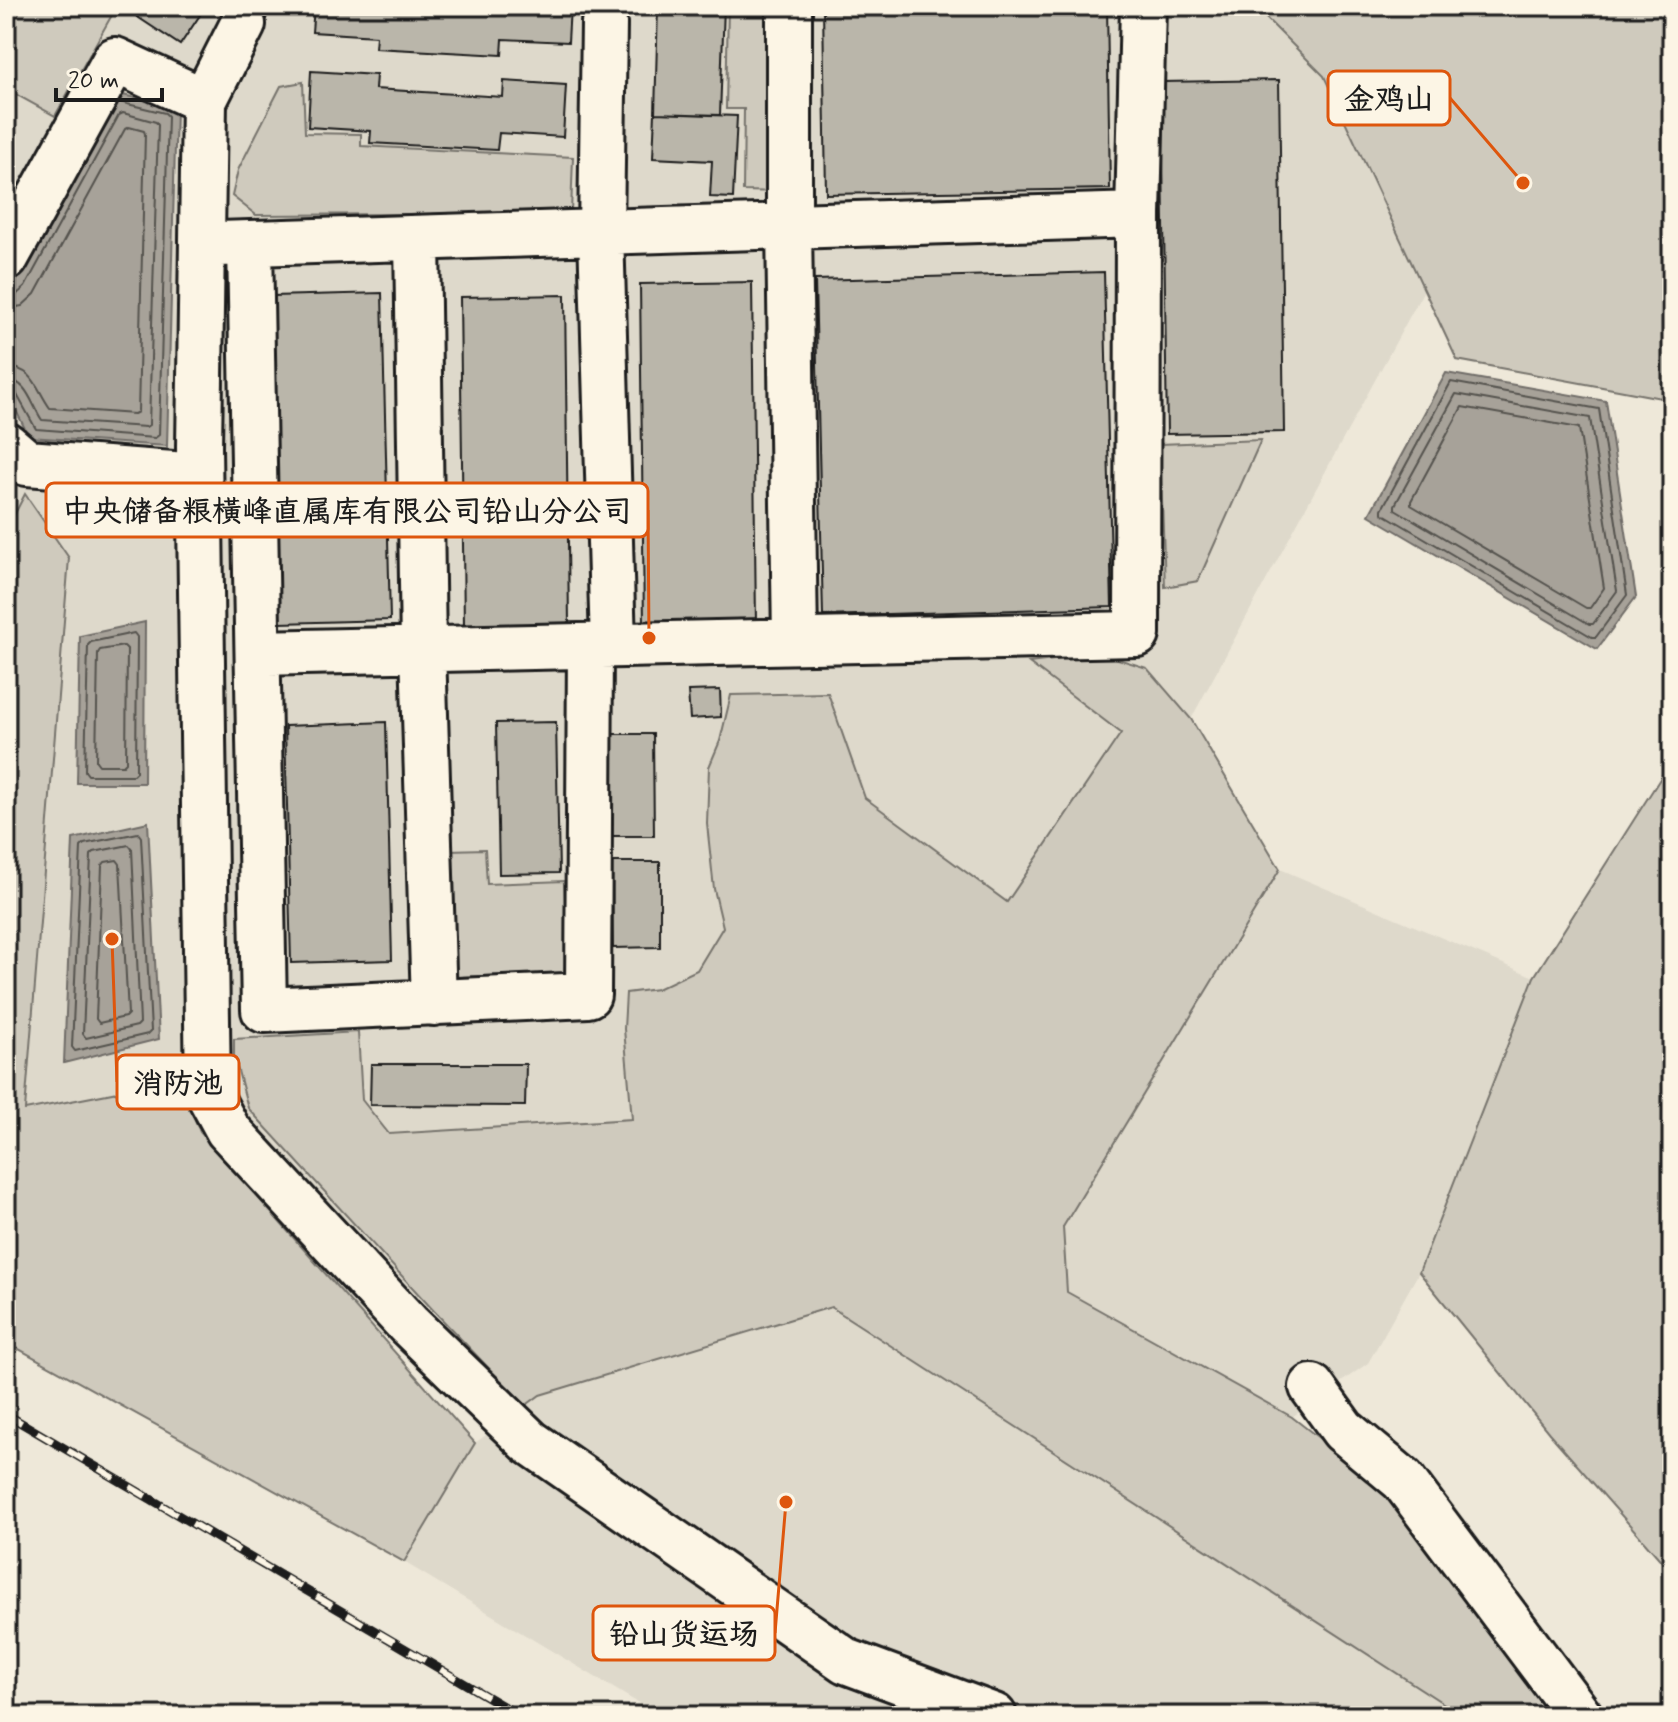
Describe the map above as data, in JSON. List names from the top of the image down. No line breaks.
{"places":["金鸡山","中央储备粮横峰直属库有限公司铅山分公司","消防池","铅山货运场"],"scale_bar":"20 m"}
